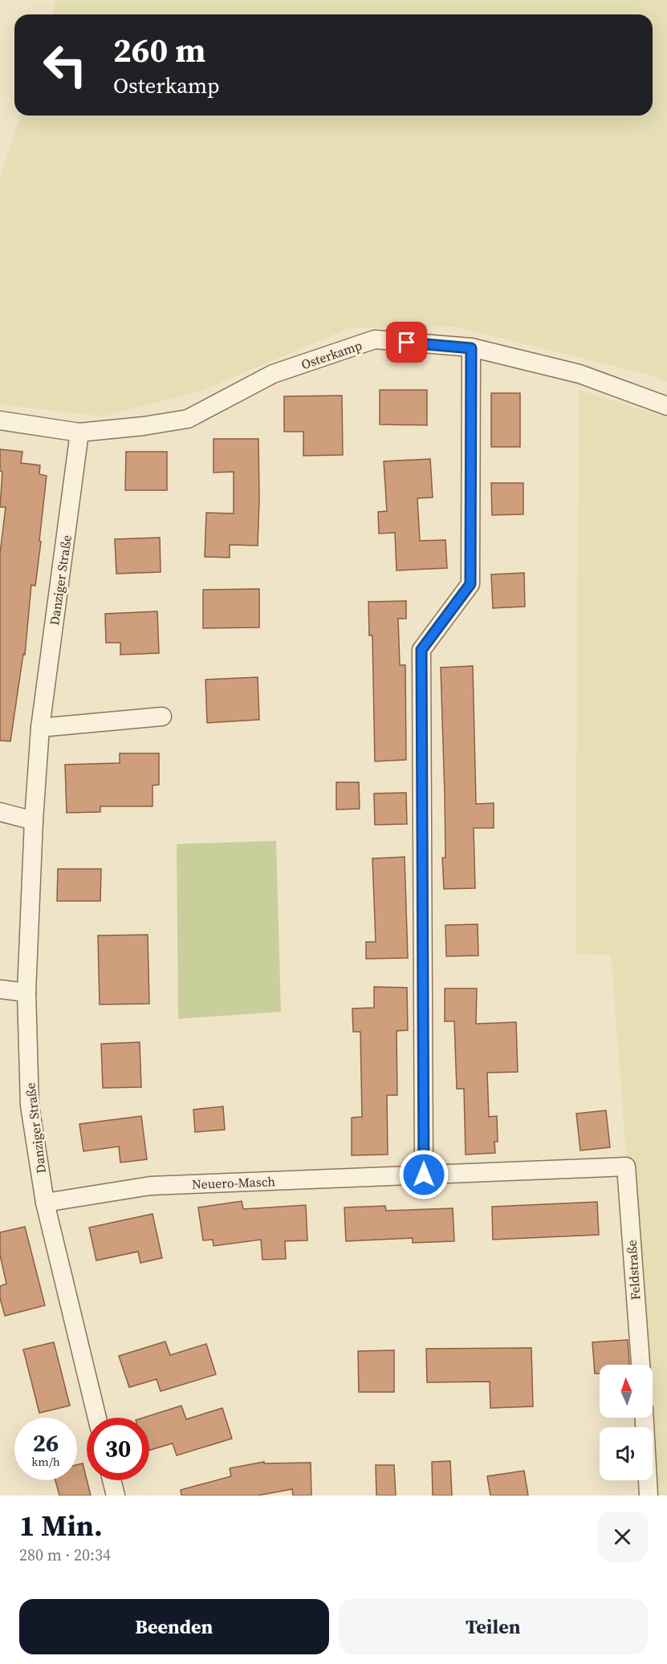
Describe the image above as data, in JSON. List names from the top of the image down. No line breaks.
{"streets":{"street":["Osterkamp","Danziger Straße","Neuero-Masch","Feldstraße"]},"crossings":[["Osterkamp","Danziger Straße"],["Danziger Straße","Neuero-Masch"],["Neuero-Masch","Feldstraße"]],"north":"top","page":{"turn":["260 m","Osterkamp"],"speed":"26 km/h","limit":"30","heading":["1 Min.","280 m · 20:34"],"buttons":["Beenden","Teilen"]}}
